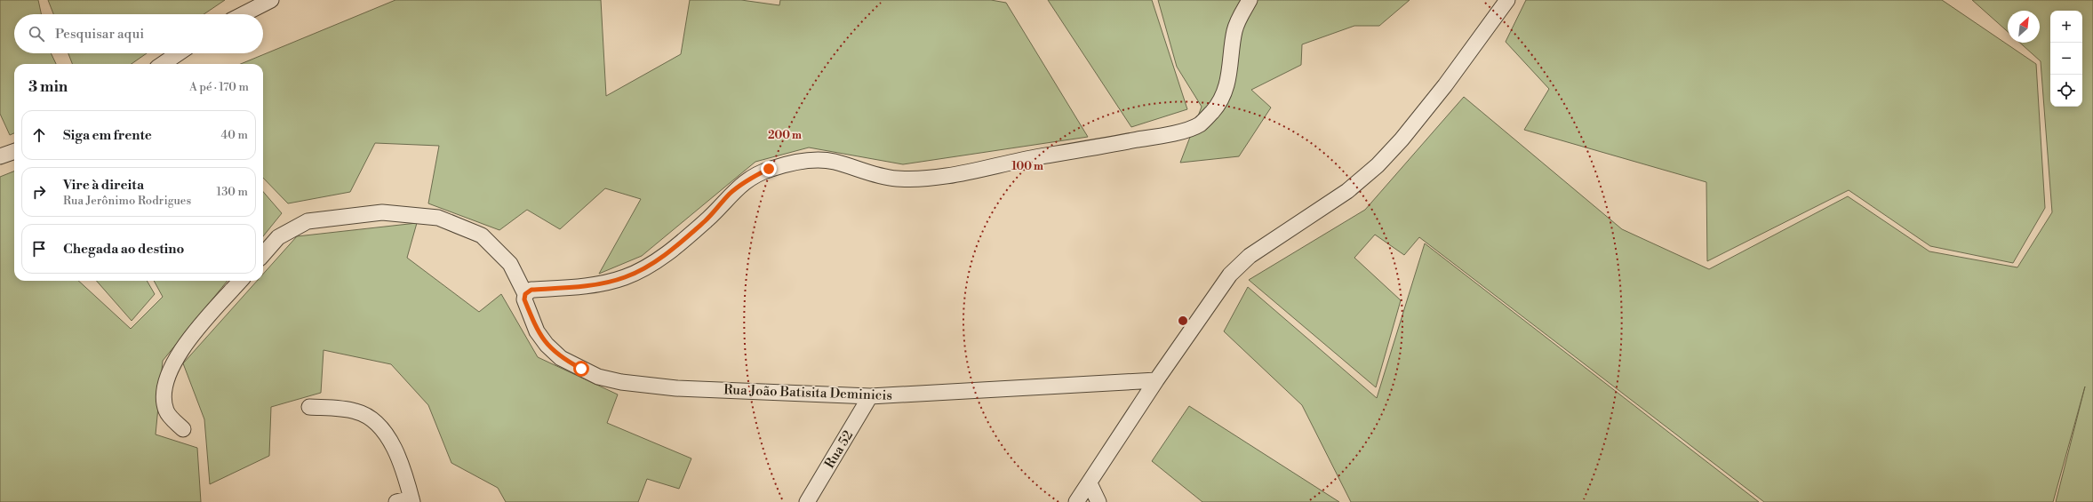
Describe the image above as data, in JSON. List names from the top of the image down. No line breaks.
{"streets":{"street":["Rua João Batisita Deminicis","Rua 52"]},"crossings":[["Rua João Batisita Deminicis","Rua 52"]],"north":"top right","page":{"map_buttons":["+","−"],"search":"Pesquisar aqui","heading":["3 min","A pé · 170 m"],"list":[["Siga em frente","40 m"],["Vire à direita","Rua Jerônimo Rodrigues","130 m"],"Chegada ao destino"]},"rings":["200 m","100 m"]}
